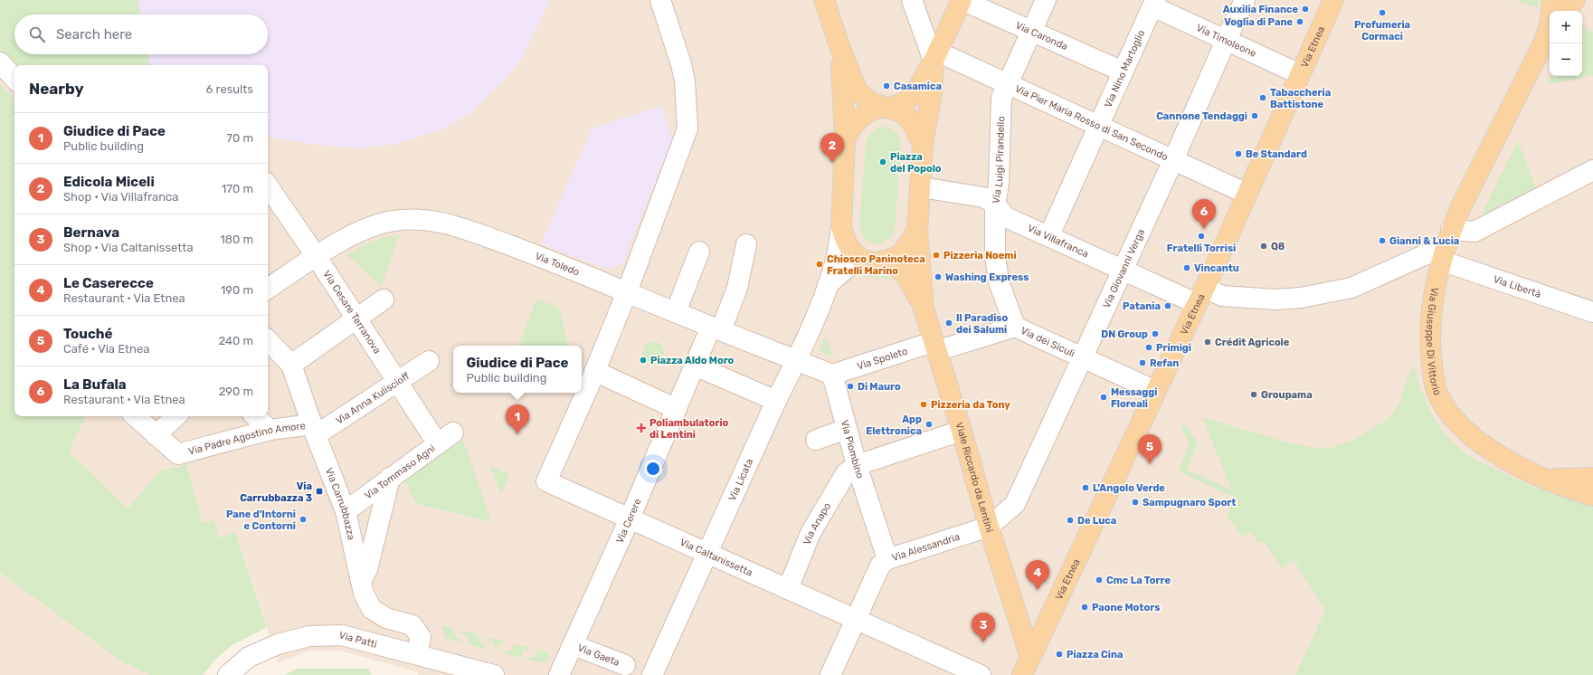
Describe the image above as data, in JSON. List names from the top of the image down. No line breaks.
{"streets":{"main road":["Via Etnea","Via Giuseppe Di Vittorio","Viale Riccardo da Lentini"],"street":["Via Caronda","Via Timoleone","Via Nino Martoglio","Via Pier Maria Rosso di San Secondo","Via Luigi Pirandello","Via Villafranca","Via Toledo","Via Giovanni Verga","Via Libertà","Via Cesare Terranova","Via dei Siculi","Via Spoleto","Via Anna Kuliscioff","Via Padre Agostino Amore","Via Piombino","Via Tommaso Agni","Via Licata","Via Carrubbazza","Via Cerere","Via Anapo","Via Alessandria","Via Caltanissetta","Via Patti","Via Gaeta"]},"crossings":[["Via Caronda","Via Nino Martoglio"],["Via Caronda","Via Luigi Pirandello"],["Via Timoleone","Via Etnea"],["Via Timoleone","Via Nino Martoglio"],["Via Timoleone","Via Giovanni Verga"],["Via Etnea","Via Pier Maria Rosso di San Secondo"],["Via Etnea","Via Villafranca"],["Via Etnea","Via dei Siculi"],["Via Etnea","Viale Riccardo da Lentini"],["Via Nino Martoglio","Via Pier Maria Rosso di San Secondo"],["Via Nino Martoglio","Via Villafranca"],["Via Pier Maria Rosso di San Secondo","Via Luigi Pirandello"],["Via Pier Maria Rosso di San Secondo","Via Giovanni Verga"],["Via Pier Maria Rosso di San Secondo","Viale Riccardo da Lentini"],["Via Luigi Pirandello","Via Villafranca"],["Via Luigi Pirandello","Via dei Siculi"],["Via Villafranca","Via Giovanni Verga"],["Via Villafranca","Via Libertà"],["Via Villafranca","Via Giuseppe Di Vittorio"],["Via Villafranca","Viale Riccardo da Lentini"],["Via Toledo","Via Cesare Terranova"],["Via Toledo","Via Licata"],["Via Toledo","Via Cerere"],["Via Giovanni Verga","Via dei Siculi"],["Via Giovanni Verga","Viale Riccardo da Lentini"],["Via Giovanni Verga","Via Alessandria"],["Via Libertà","Via Giuseppe Di Vittorio"],["Via Cesare Terranova","Via Anna Kuliscioff"],["Via Cesare Terranova","Via Tommaso Agni"],["Via dei Siculi","Via Spoleto"],["Via dei Siculi","Viale Riccardo da Lentini"],["Via Spoleto","Via Piombino"],["Via Spoleto","Viale Riccardo da Lentini"],["Via Anna Kuliscioff","Via Padre Agostino Amore"],["Via Anna Kuliscioff","Via Carrubbazza"],["Via Padre Agostino Amore","Via Carrubbazza"],["Via Piombino","Via Anapo"],["Via Piombino","Via Alessandria"],["Via Tommaso Agni","Via Carrubbazza"],["Viale Riccardo da Lentini","Via Alessandria"],["Via Licata","Via Caltanissetta"],["Via Carrubbazza","Via Patti"],["Via Cerere","Via Caltanissetta"],["Via Cerere","Via Gaeta"],["Via Anapo","Via Caltanissetta"],["Via Alessandria","Via Caltanissetta"]],"places":{"other":["Auxilia Finance","Profumeria Cormaci","Voglia di Pane","Casamica","Tabaccheria Battistone","Cannone Tendaggi","Be Standard","Piazza del Popolo","Fratelli Torrisi","Gianni & Lucia","Q8","Pizzeria Noemi","Chiosco Paninoteca Fratelli Marino","Vincantu","Washing Express","Patania","Il Paradiso dei Salumi","DN Group","Crédit Agricole","Primigi","Piazza Aldo Moro","Refan","Di Mauro","Groupama","Messaggi Floreali","Pizzeria da Tony","App Elettronica","L'Angolo Verde","Sampugnaro Sport","Pane d'Intorni e Contorni","De Luca","Cmc La Torre","Paone Motors","Piazza Cina"],"health":["Poliambulatorio di Lentini"],"transit":["Via Carrubbazza 3"]},"page":{"map_buttons":["+","−"],"search":"Search here","heading":["Nearby","6 results"],"list":[{"mark":"1","name":"Giudice di Pace","note":"Public building","value":"70 m"},{"mark":"2","name":"Edicola Miceli","note":"Shop · Via Villafranca","value":"170 m"},{"mark":"3","name":"Bernava","note":"Shop · Via Caltanissetta","value":"180 m"},{"mark":"4","name":"Le Caserecce","note":"Restaurant · Via Etnea","value":"190 m"},{"mark":"5","name":"Touché","note":"Café · Via Etnea","value":"240 m"},{"mark":"6","name":"La Bufala","note":"Restaurant · Via Etnea","value":"290 m"}],"pins":["2","6","1","5","4","3"],"popup":["Giudice di Pace","Public building"]}}
